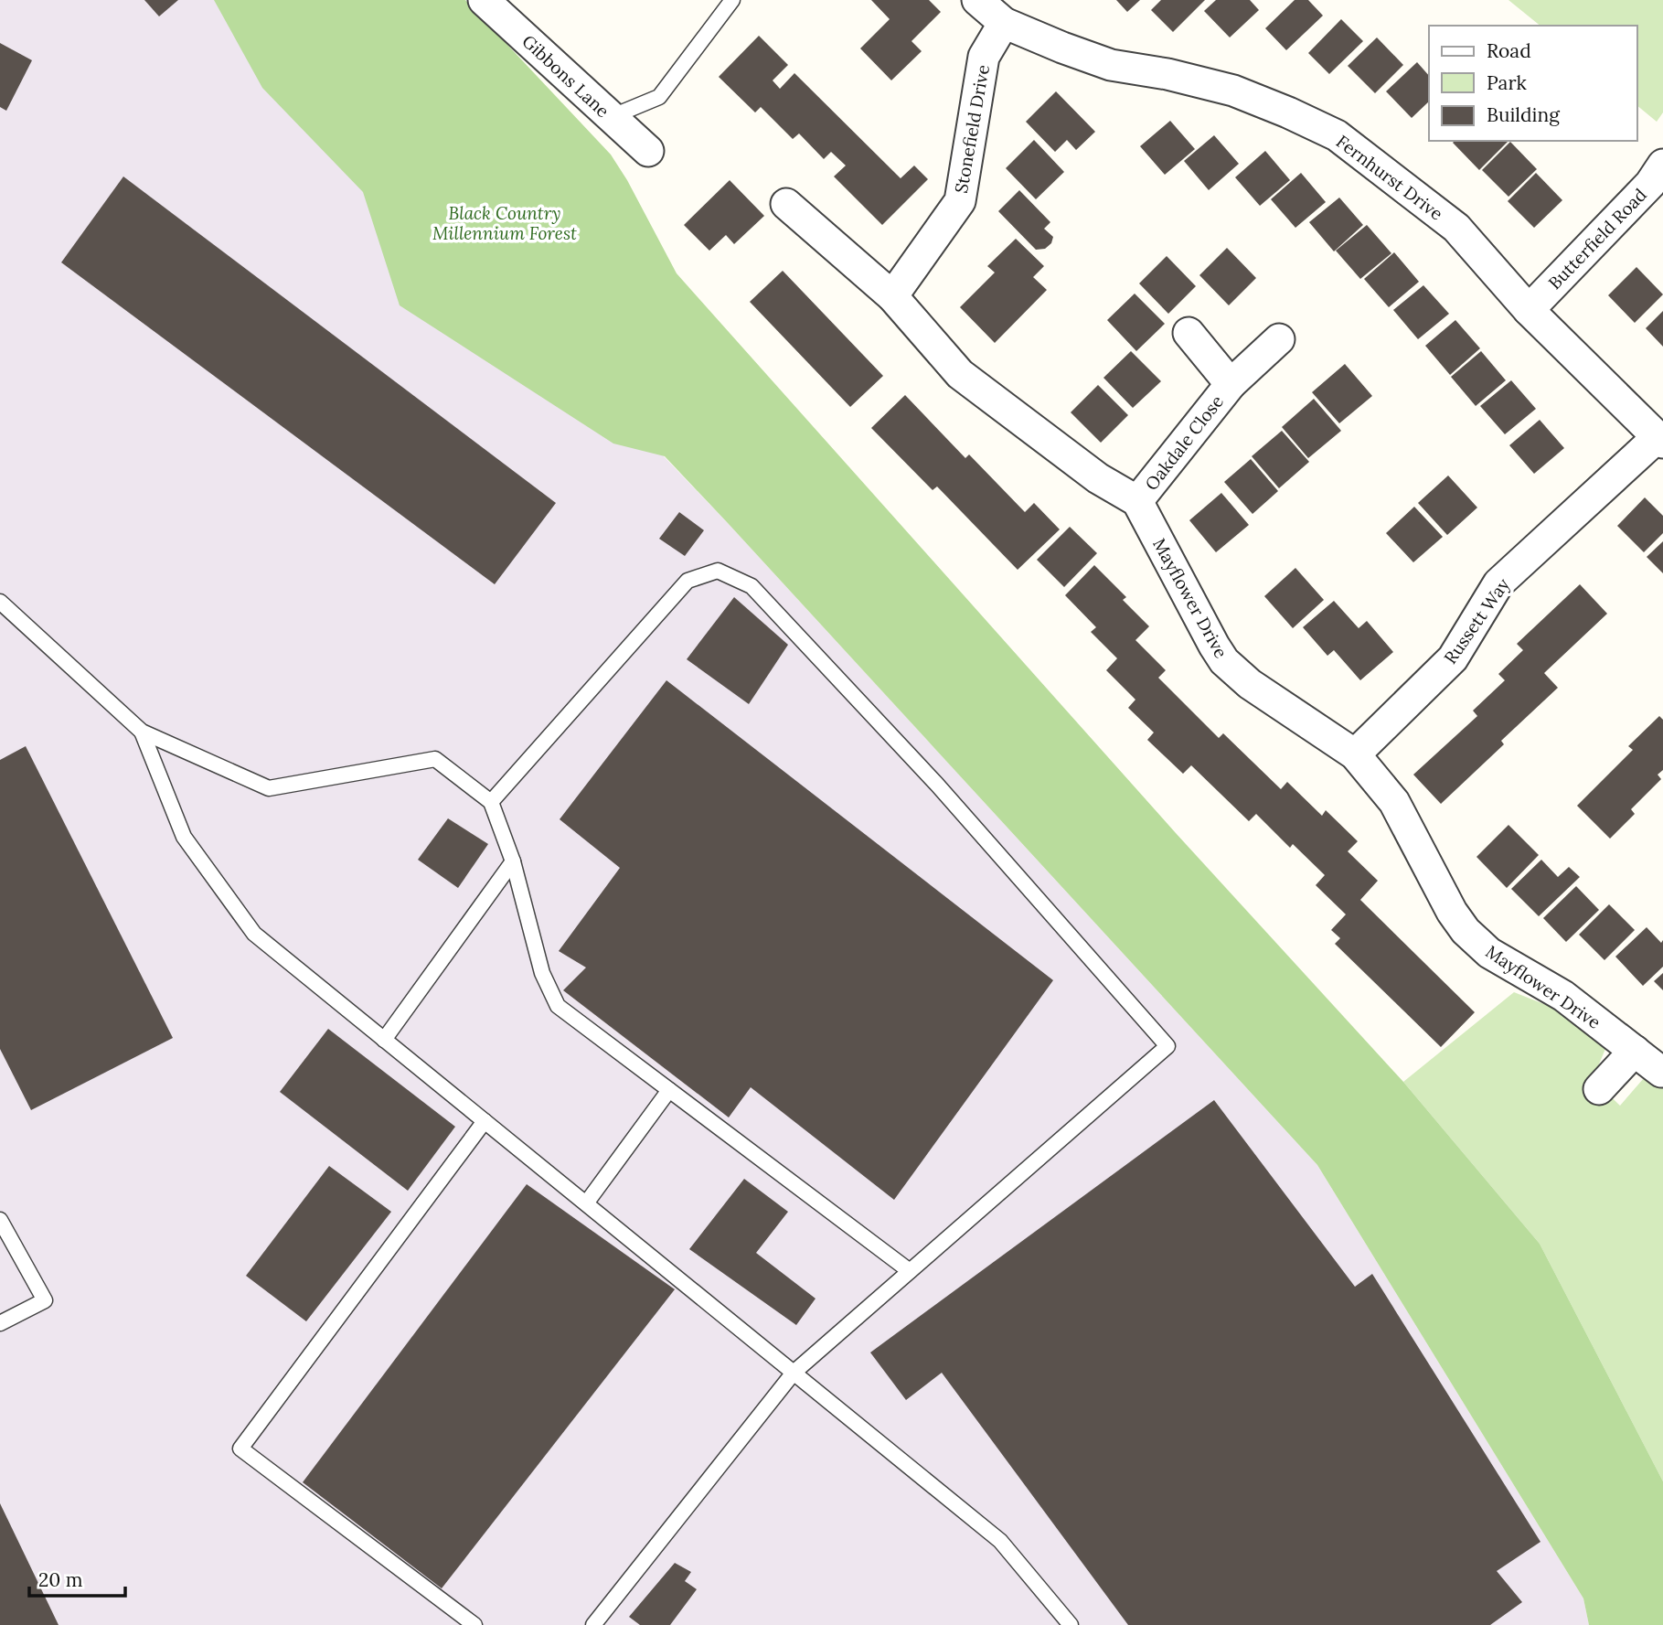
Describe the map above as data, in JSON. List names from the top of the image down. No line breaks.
{"streets":{"street":["Gibbons Lane","Stonefield Drive","Fernhurst Drive","Butterfield Road","Oakdale Close","Mayflower Drive","Russett Way"]},"crossings":[["Stonefield Drive","Fernhurst Drive"],["Fernhurst Drive","Butterfield Road"],["Fernhurst Drive","Russett Way"],["Oakdale Close","Mayflower Drive"],["Mayflower Drive","Russett Way"]],"parks":["Black Country Millennium Forest"],"legend":["Road","Park","Building"],"scale_bar":"20 m"}
